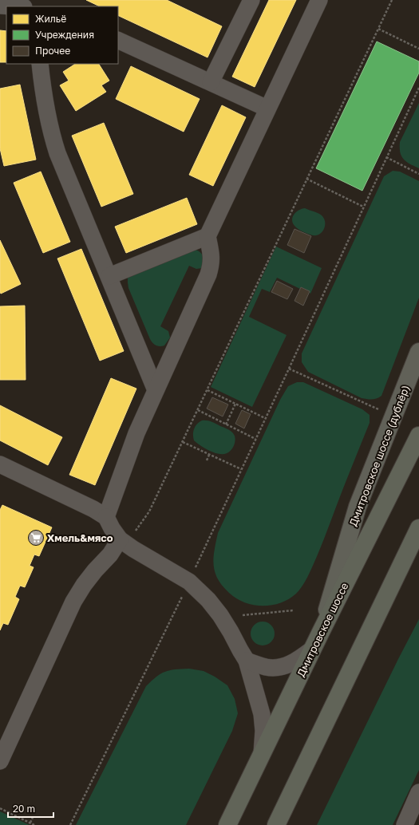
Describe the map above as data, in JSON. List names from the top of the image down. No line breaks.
{"streets":{"highway":["Дмитровское шоссе"],"main road":["Дмитровское шоссе (дублёр)"]},"crossings":[["Дмитровское шоссе (дублёр)","Дмитровское шоссе"]],"places":{"supermarket":["Хмель&мясо"]},"legend":["Жильё","Учреждения","Прочее"],"scale_bar":"20 m"}
